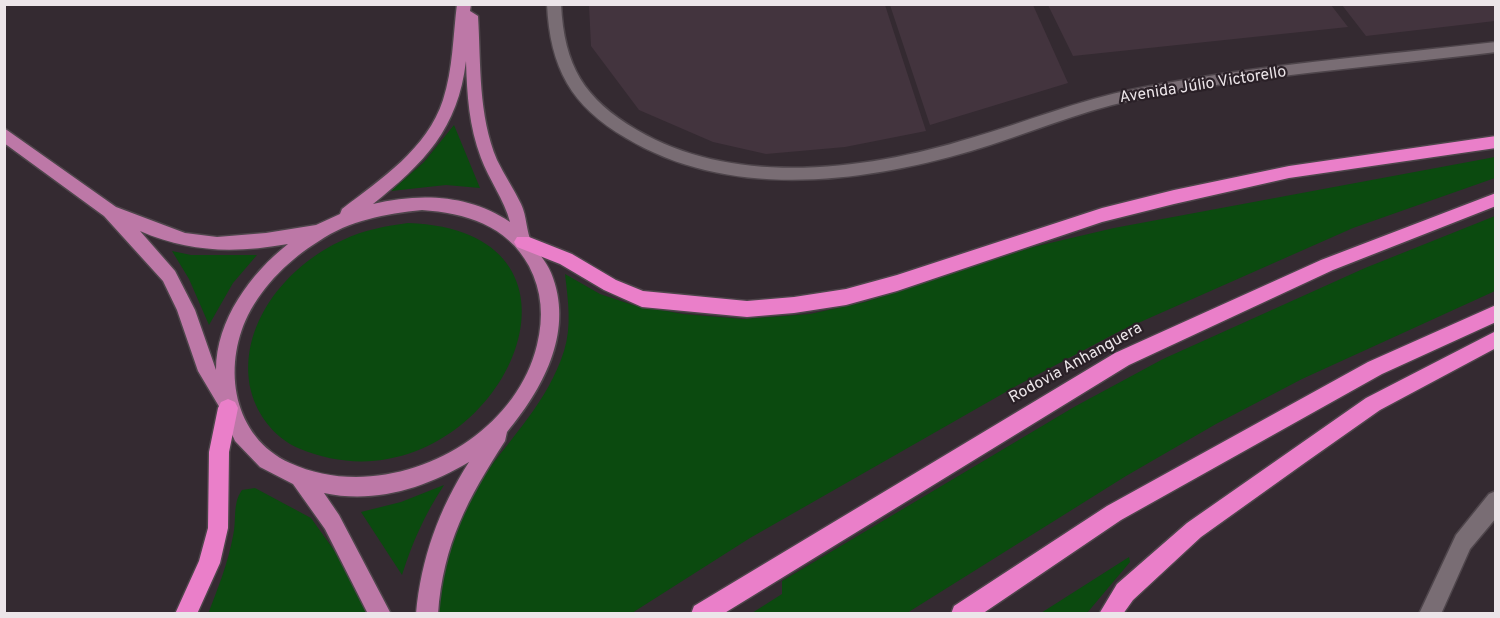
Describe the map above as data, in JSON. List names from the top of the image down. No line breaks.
{"streets":{"highway":["Rodovia Anhanguera"],"street":["Avenida Júlio Victorello"]}}
